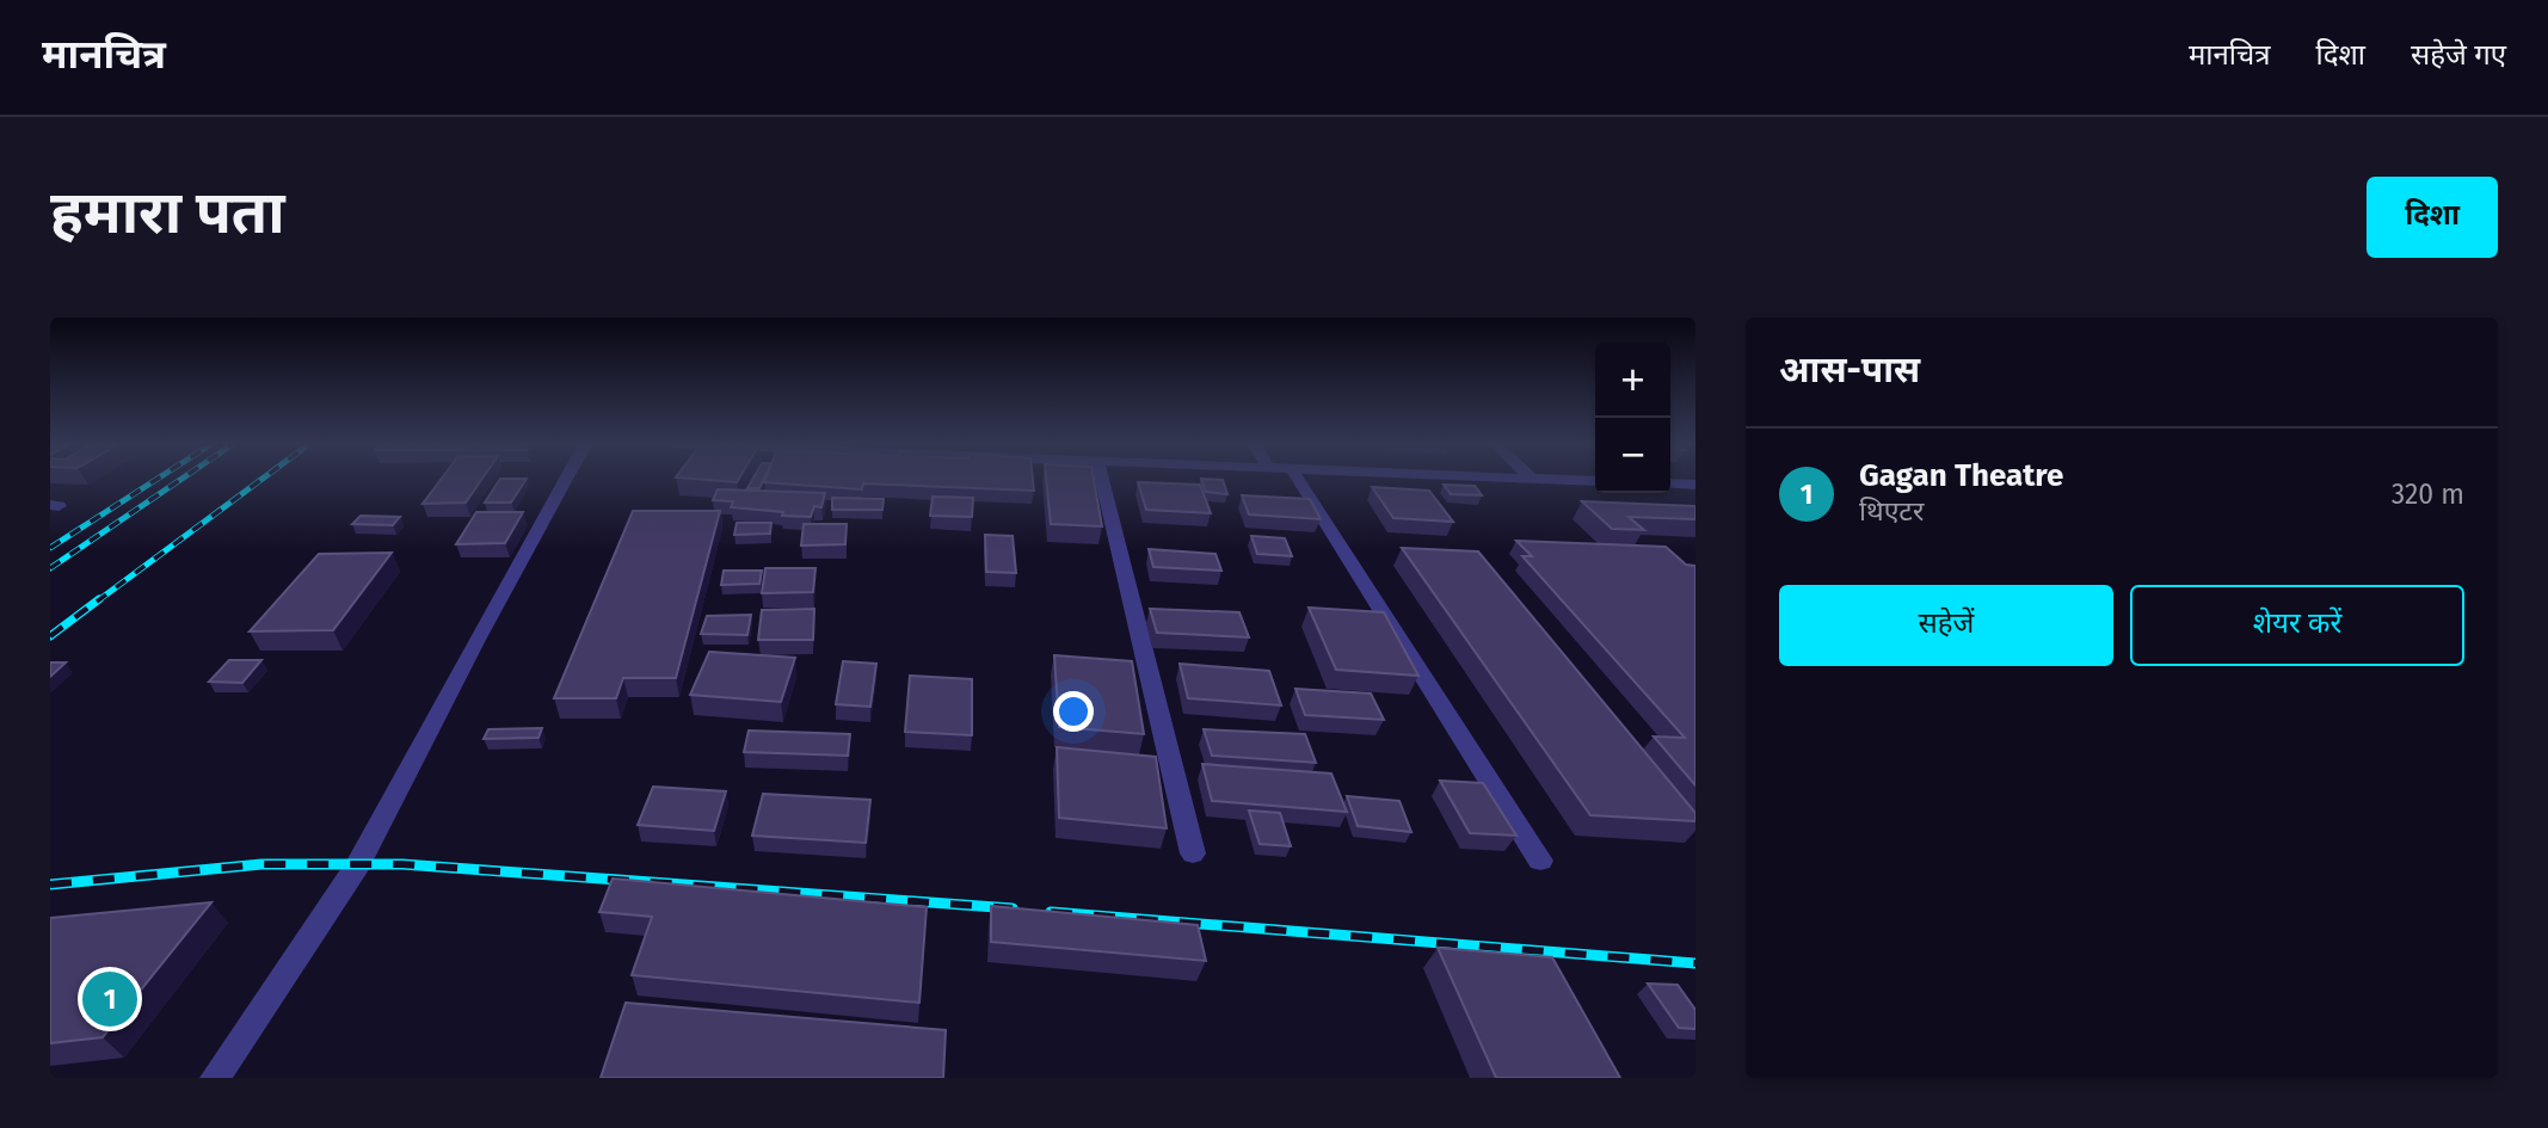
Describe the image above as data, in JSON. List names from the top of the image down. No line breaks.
{"page":{"header":"मानचित्र","nav":["मानचित्र","दिशा","सहेजे गए"],"buttons":["दिशा",["सहेजें","शेयर करें"]],"title":"हमारा पता","heading":"आस-पास","map_buttons":["+","−"],"list":[{"mark":"1","name":"Gagan Theatre","note":"थिएटर","value":"320 m"}],"pins":"1"}}
